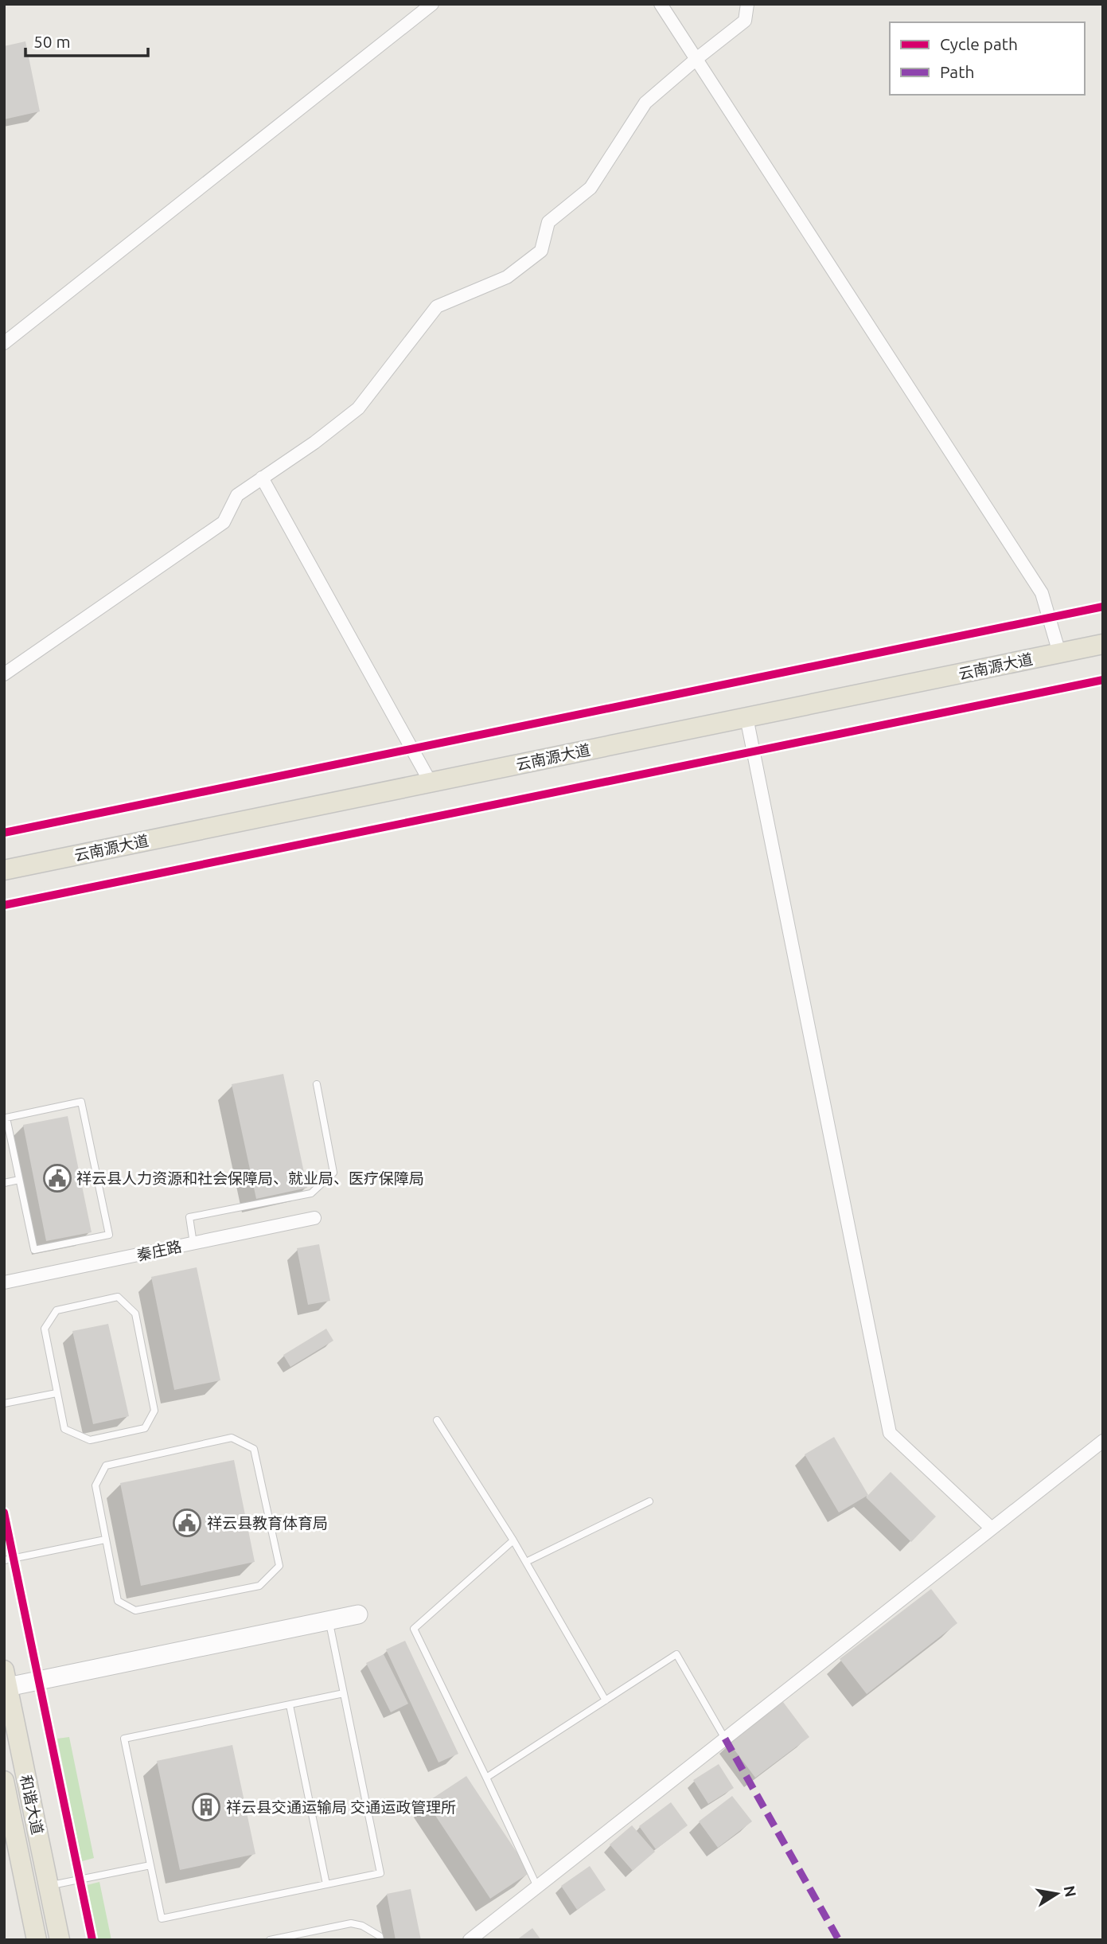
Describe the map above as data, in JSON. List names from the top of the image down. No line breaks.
{"streets":{"main road":["云南源大道","和谐大道"],"street":["秦庄路"]},"places":{"public building":["祥云县人力资源和社会保障局、就业局、医疗保障局","祥云县教育体育局"],"building":["祥云县交通运输局 交通运政管理所"]},"legend":["Cycle path","Path"],"scale_bar":"50 m","north":"right"}
